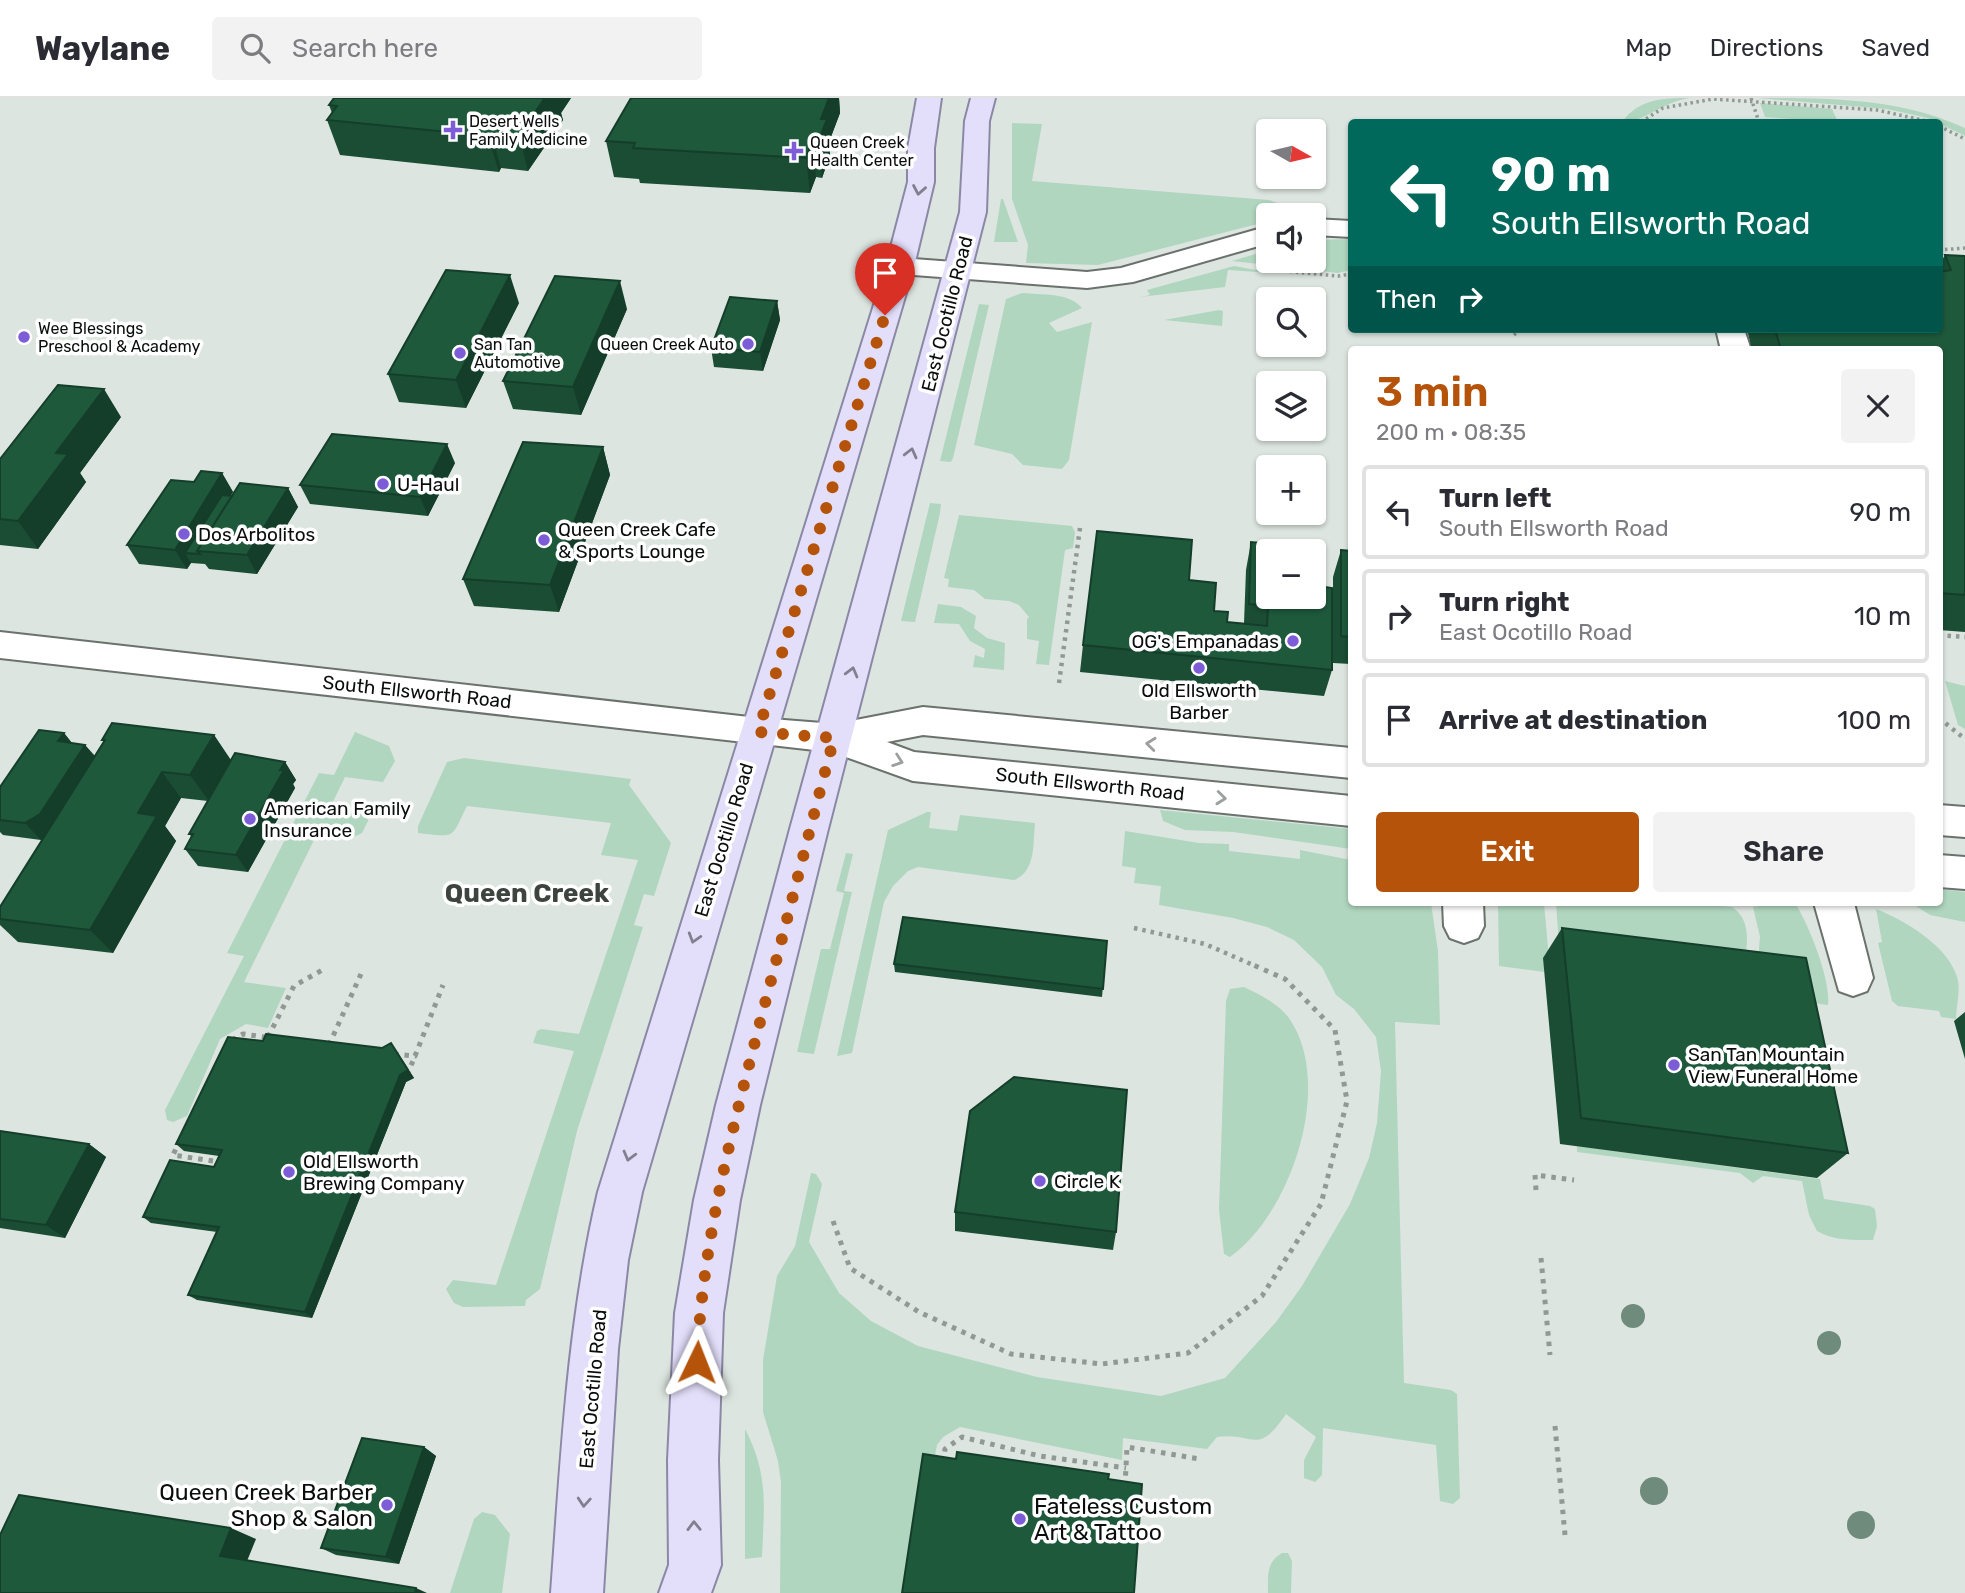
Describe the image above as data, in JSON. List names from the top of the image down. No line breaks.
{"streets":{"main road":["East Ocotillo Road"],"street":["South Ellsworth Road"]},"crossings":[["East Ocotillo Road","South Ellsworth Road"]],"districts":["Queen Creek"],"places":{"health":["Desert Wells Family Medicine","Queen Creek Health Center"],"other":["Wee Blessings Preschool & Academy","Queen Creek Auto","San Tan Automotive","U-Haul","Dos Arbolitos","Queen Creek Cafe & Sports Lounge","OG's Empanadas","Old Ellsworth Barber","American Family Insurance","San Tan Mountain View Funeral Home","Old Ellsworth Brewing Company","Circle K","Queen Creek Barber Shop & Salon","Fateless Custom Art & Tattoo"]},"north":"right","page":{"header":"Waylane","search":"Search here","nav":["Map","Directions","Saved"],"map_buttons":["+","−"],"turn":["90 m","South Ellsworth Road"],"then":"Then","heading":["3 min","200 m · 08:35"],"list":[{"name":"Turn left","note":"South Ellsworth Road","value":"90 m"},{"name":"Turn right","note":"East Ocotillo Road","value":"10 m"},{"name":"Arrive at destination","value":"100 m"}],"buttons":["Exit","Share"]}}
